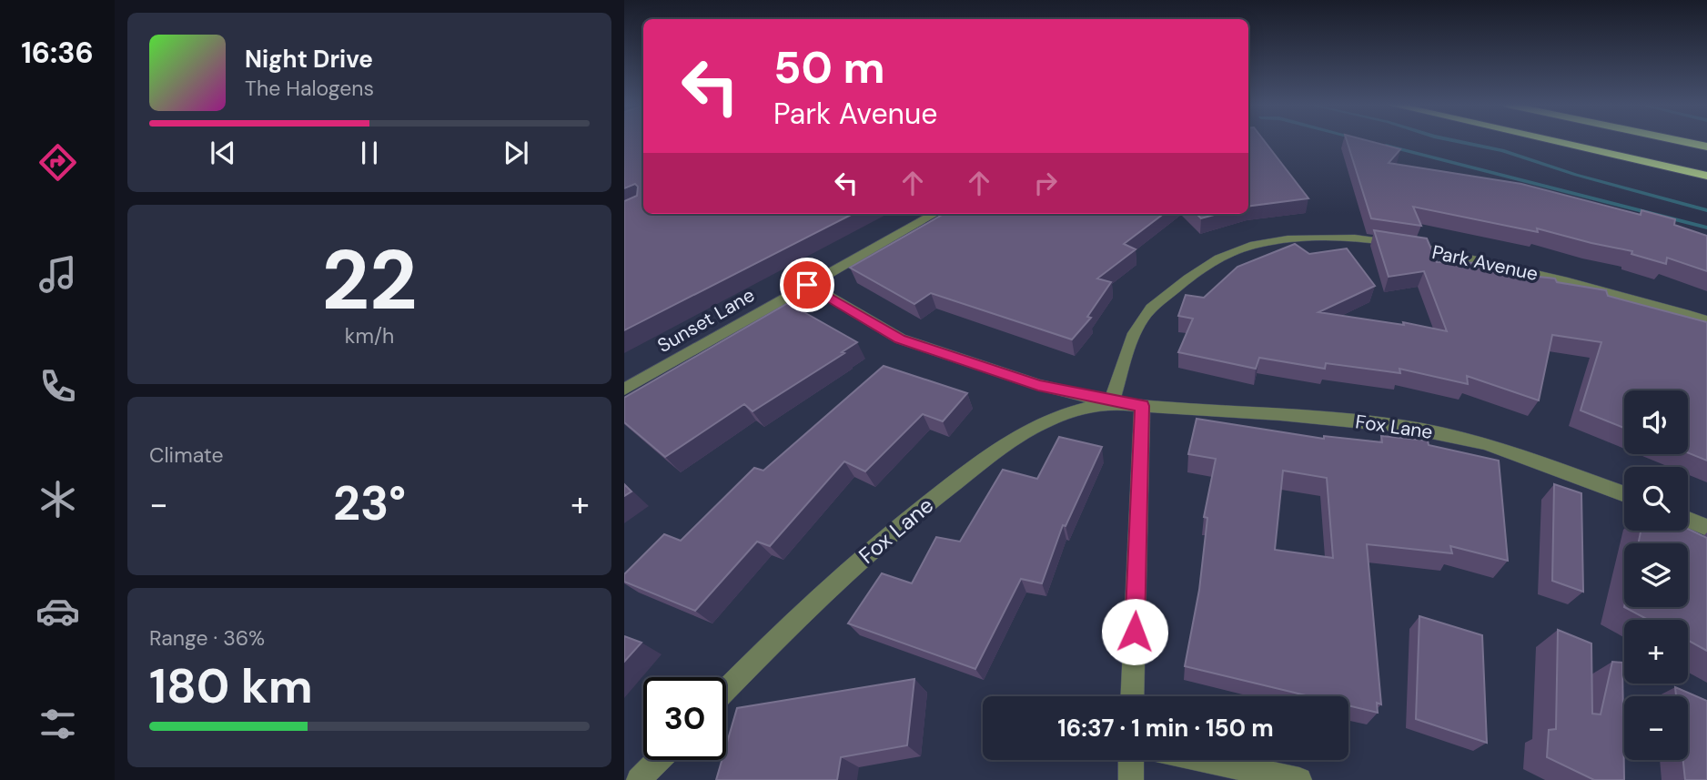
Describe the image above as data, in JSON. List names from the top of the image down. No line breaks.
{"streets":{"street":["Park Avenue","Sunset Lane","Fox Lane"]},"crossings":[["Park Avenue","Fox Lane"]],"page":{"tabs":"16:36","turn":["50 m","Park Avenue"],"song":["Night Drive","The Halogens"],"tile":[["22","km/h"],"Climate",["Range · 36%","180 km"]],"map_buttons":["+","−"],"heat":["−","23°","+"],"limit":"30","trip":"16:37 · 1 min · 150 m"}}
